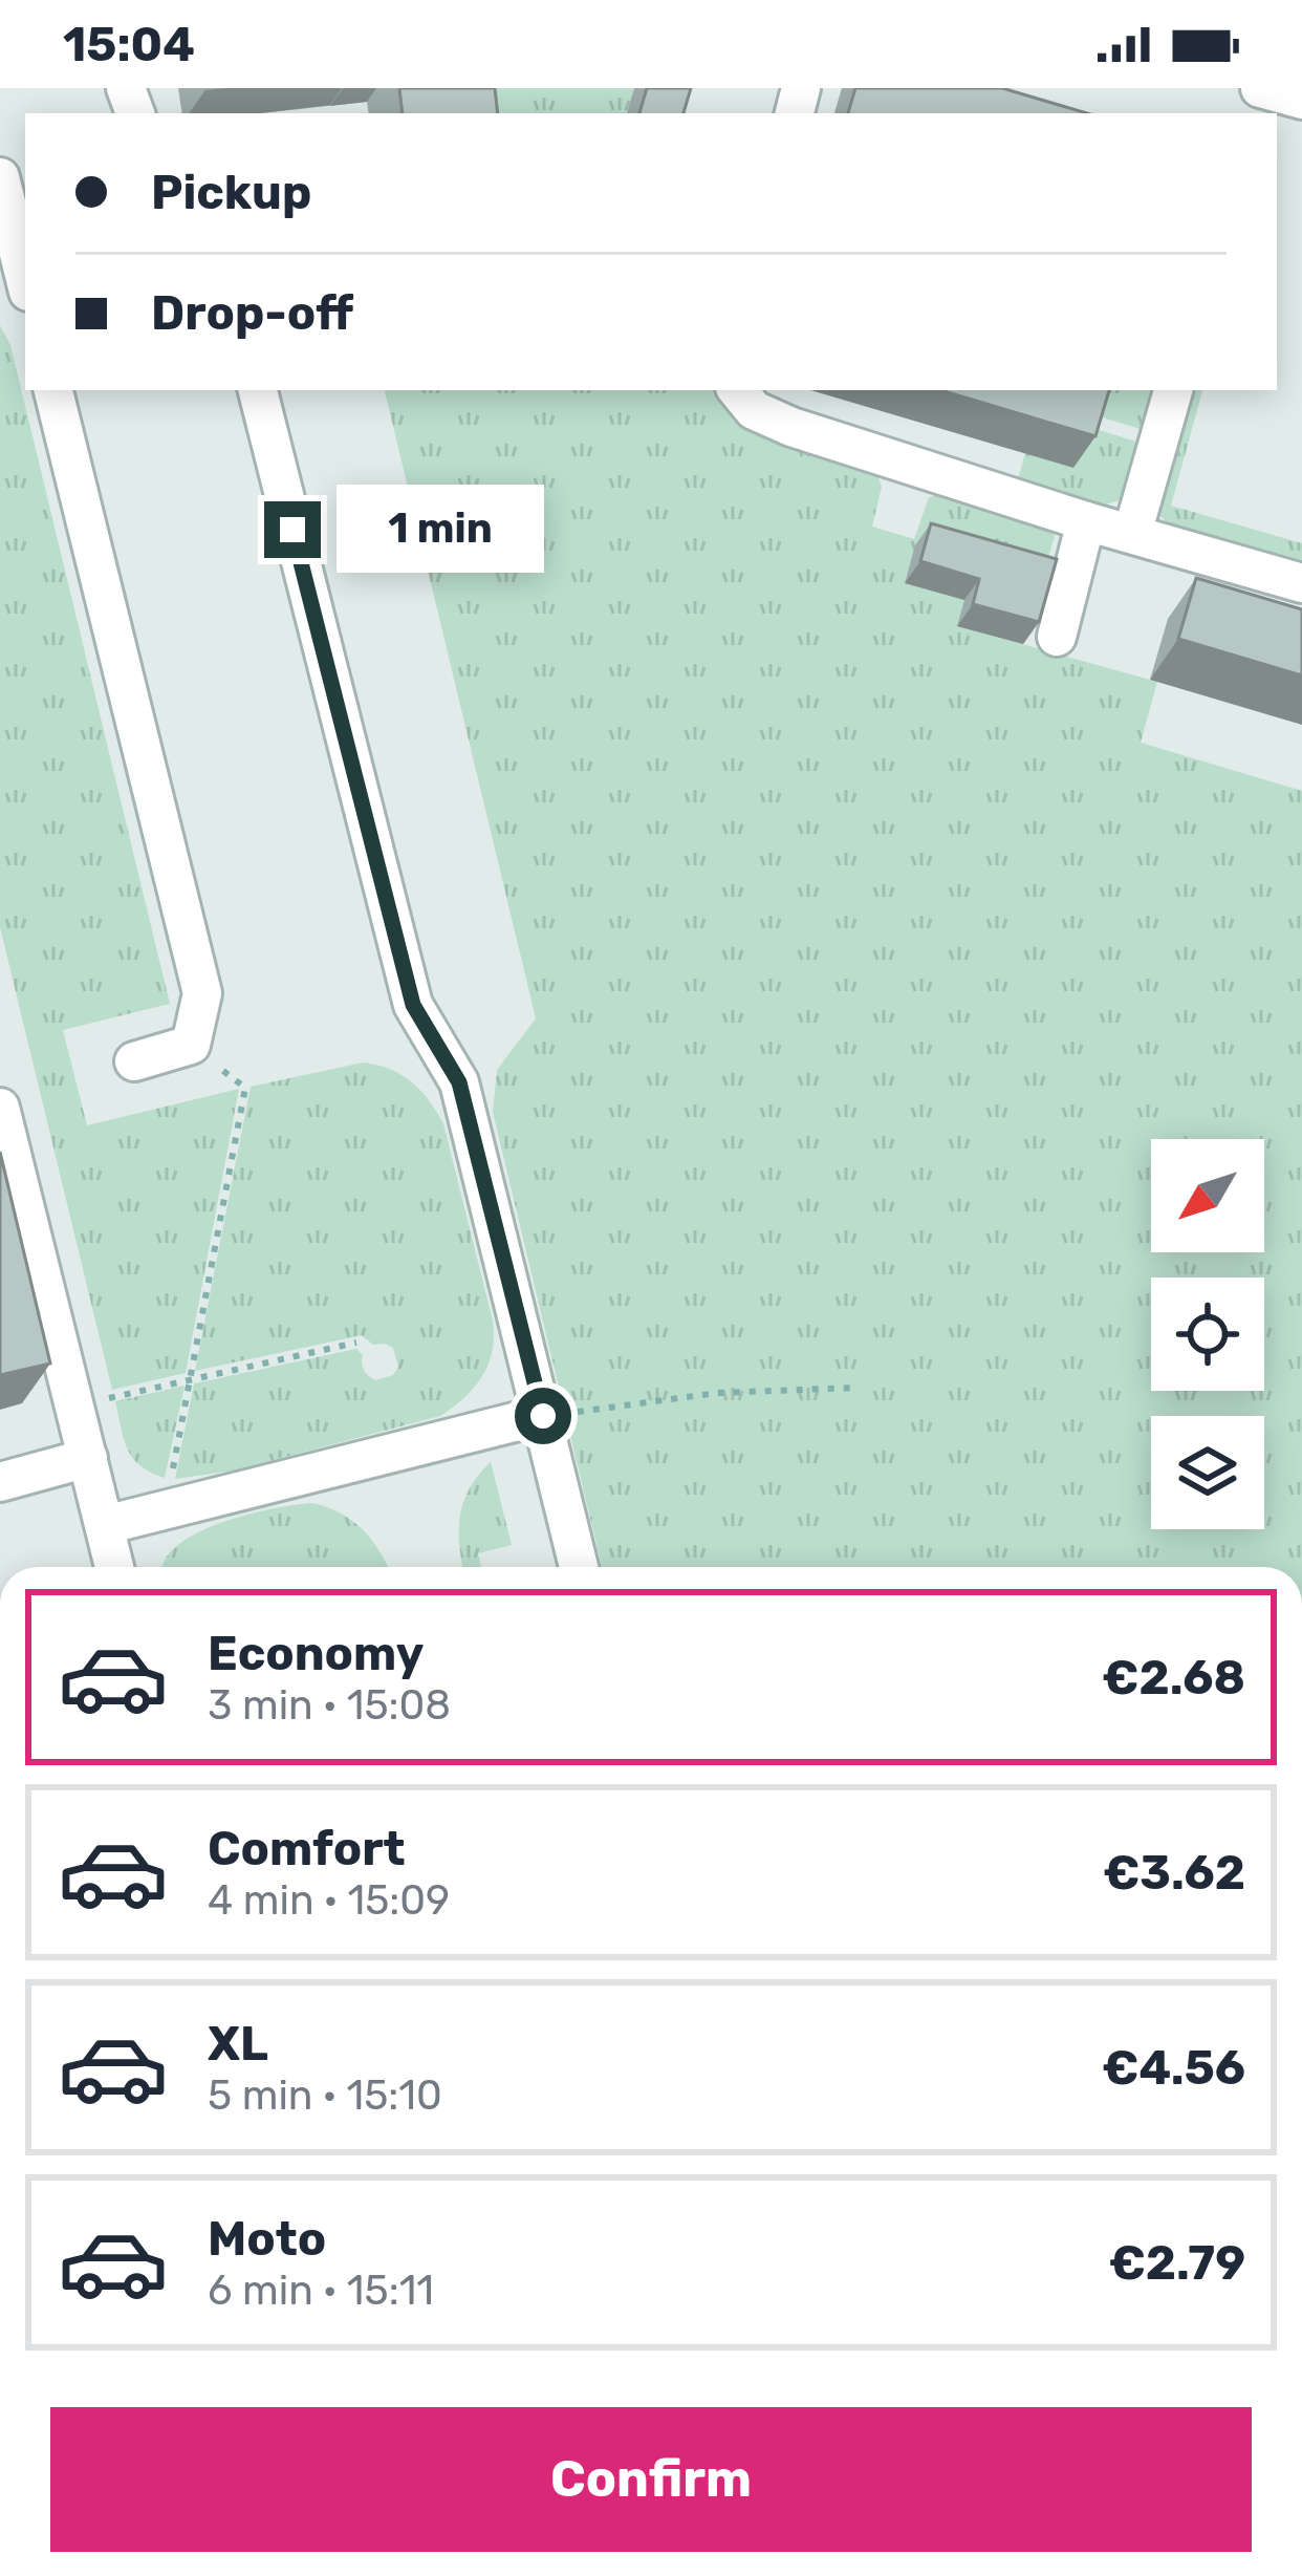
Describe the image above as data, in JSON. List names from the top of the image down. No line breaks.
{"north":"bottom left","page":{"status":"15:04","banner":["Pickup","Drop-off"],"bubble":"1 min","list":[{"name":"Economy","note":"3 min · 15:08","value":"€2.68"},{"name":"Comfort","note":"4 min · 15:09","value":"€3.62"},{"name":"XL","note":"5 min · 15:10","value":"€4.56"},{"name":"Moto","note":"6 min · 15:11","value":"€2.79"}],"buttons":"Confirm"}}
